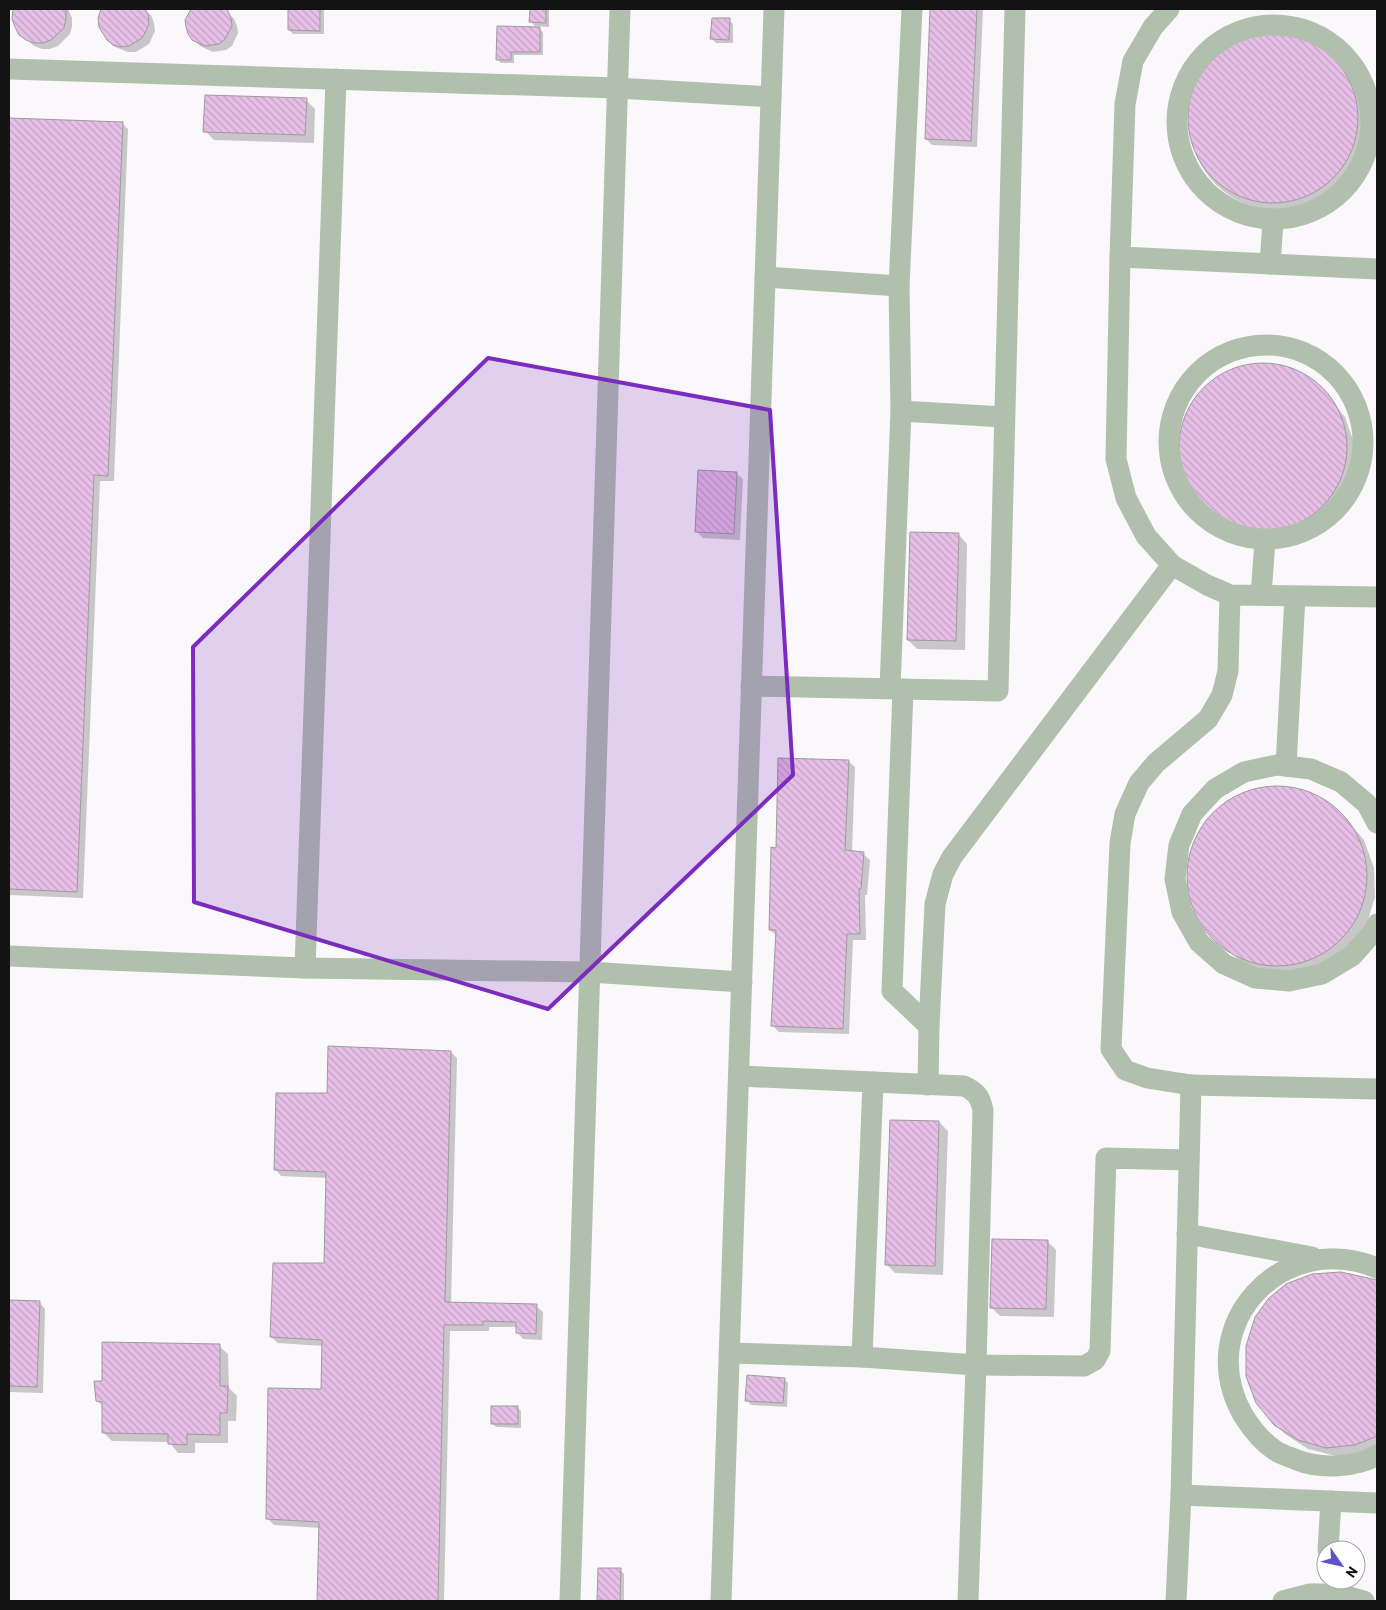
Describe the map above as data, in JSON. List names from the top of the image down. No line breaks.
{"north":"bottom right"}
